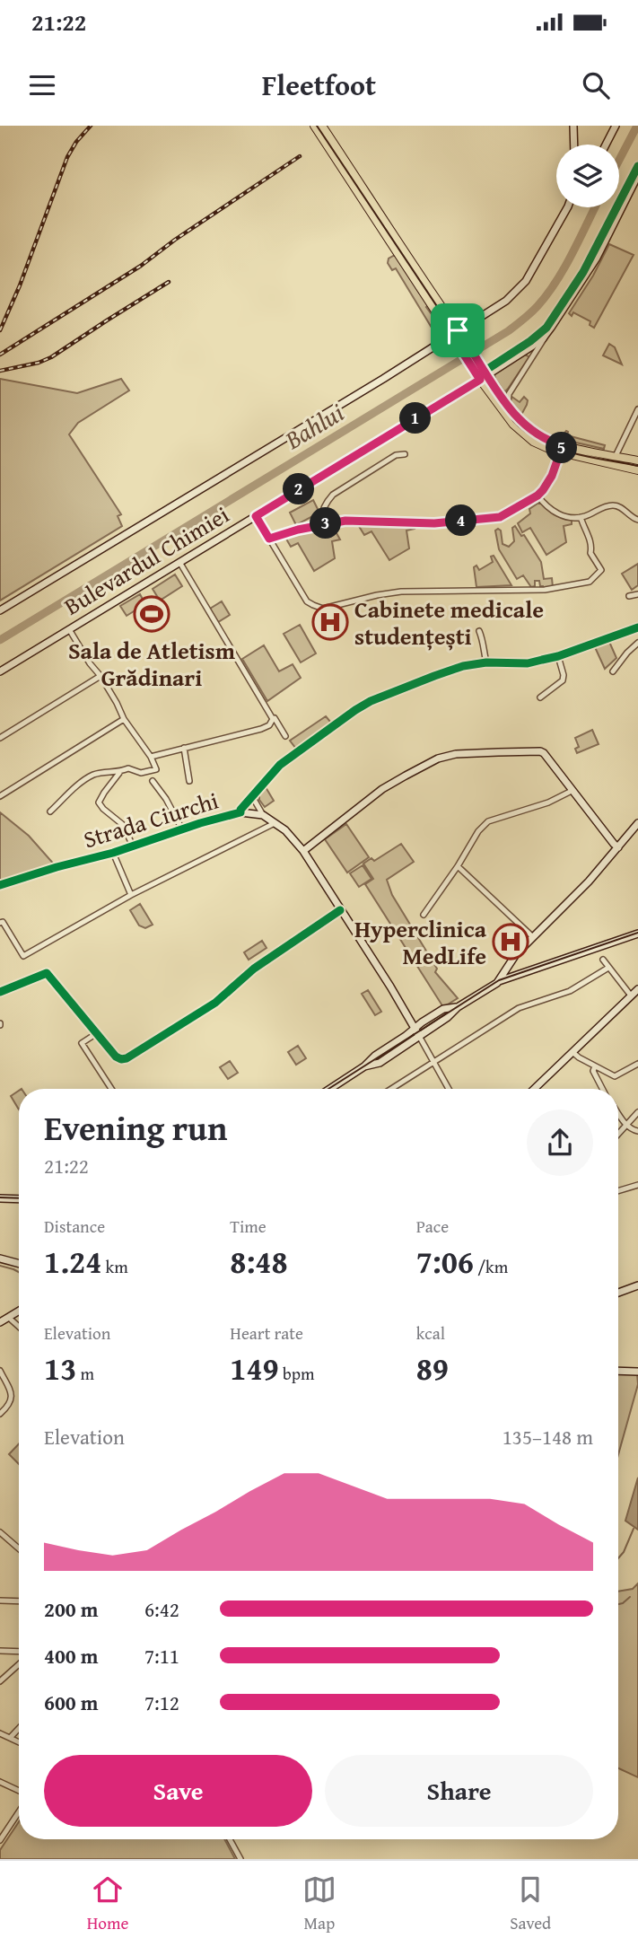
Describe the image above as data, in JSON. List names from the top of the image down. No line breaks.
{"streets":{"main road":["Bulevardul Chimiei","Strada Ciurchi"]},"water":["Bahlui"],"places":{"sports":["Sala de Atletism Grădinari"],"hospital":["Cabinete medicale studențești","Hyperclinica MedLife"]},"page":{"status":"21:22","header":"Fleetfoot","pins":["1","5","2","4","3"],"heading":["Evening run","21:22"],"stats":[["Distance","1.24 km"],["Time","8:48"],["Pace","7:06 /km"],["Elevation","13 m"],["Heart rate","149 bpm"],["kcal","89"]],"chart":["Elevation","135–148 m"],"list":[{"name":"200 m","note":"6:42"},{"name":"400 m","note":"7:11"},{"name":"600 m","note":"7:12"}],"buttons":["Save","Share"],"tabs":["Home","Map","Saved"]}}
